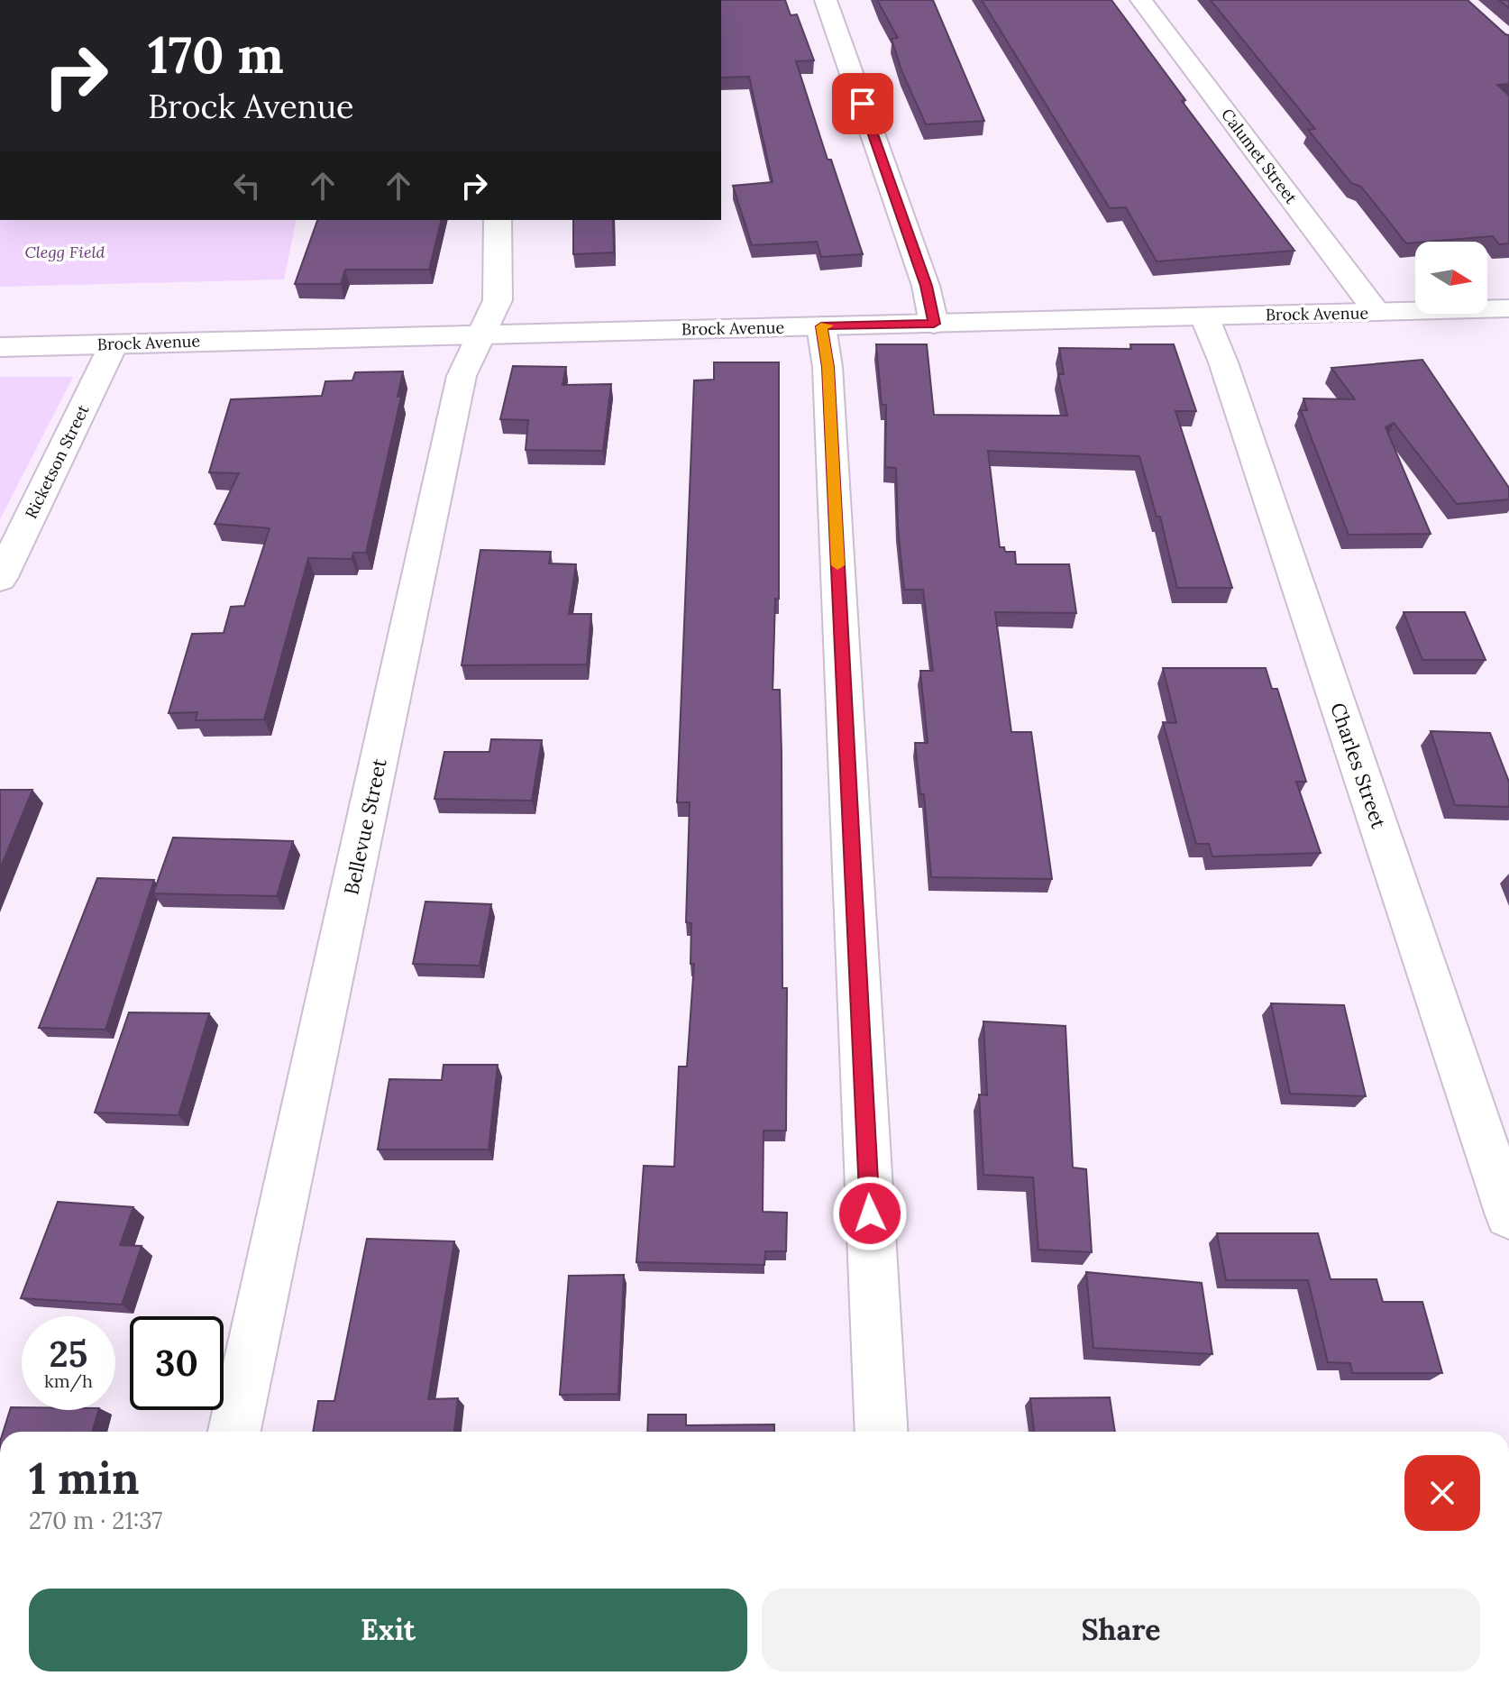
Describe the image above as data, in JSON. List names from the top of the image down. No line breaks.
{"streets":{"street":["Calumet Street","Brock Avenue","Ricketson Street","Charles Street","Bellevue Street"]},"crossings":[["Calumet Street","Brock Avenue"],["Brock Avenue","Ricketson Street"],["Brock Avenue","Charles Street"],["Brock Avenue","Bellevue Street"]],"parks":["Clegg Field"],"north":"right","page":{"turn":["170 m","Brock Avenue"],"speed":"25 km/h","limit":"30","heading":["1 min","270 m · 21:37"],"buttons":["Exit","Share"]}}
